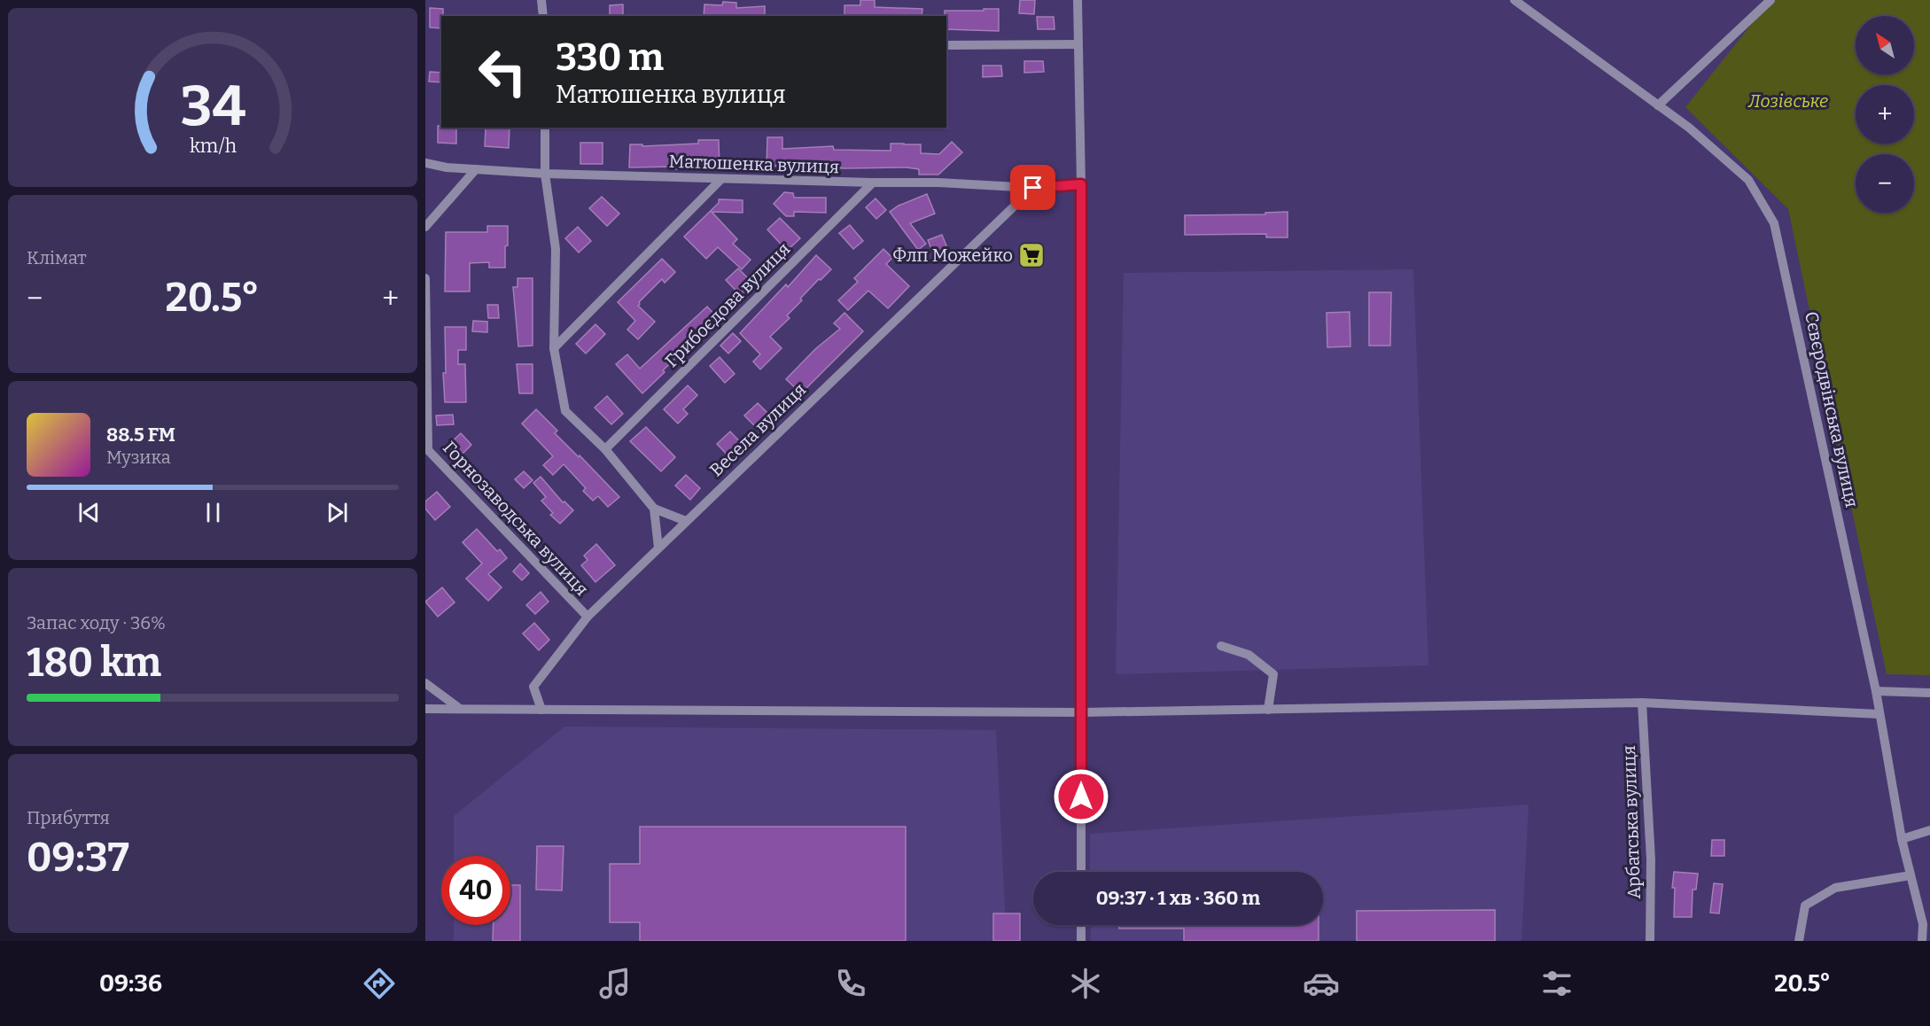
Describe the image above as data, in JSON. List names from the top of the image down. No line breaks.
{"streets":{"street":["Матюшенка вулиця","Грибоєдова вулиця","Сєвєродвінська вулиця","Весела вулиця","Горнозаводська вулиця","Арбатська вулиця"]},"crossings":[["Матюшенка вулиця","Грибоєдова вулиця"],["Матюшенка вулиця","Весела вулиця"],["Весела вулиця","Горнозаводська вулиця"]],"parks":["Лозівське"],"places":{"supermarket":["Флп Можейко"]},"north":"top left","page":{"map_buttons":["+","−"],"turn":["330 m","Матюшенка вулиця"],"tile":["Клімат",["Запас ходу · 36%","180 km"],["Прибуття","09:37"]],"heat":["−","20.5°","+"],"song":["88.5 FM","Музика"],"limit":"40","trip":"09:37 · 1 хв · 360 m","tabs":["09:36","20.5°"],"gauge":["34","km/h"]}}
